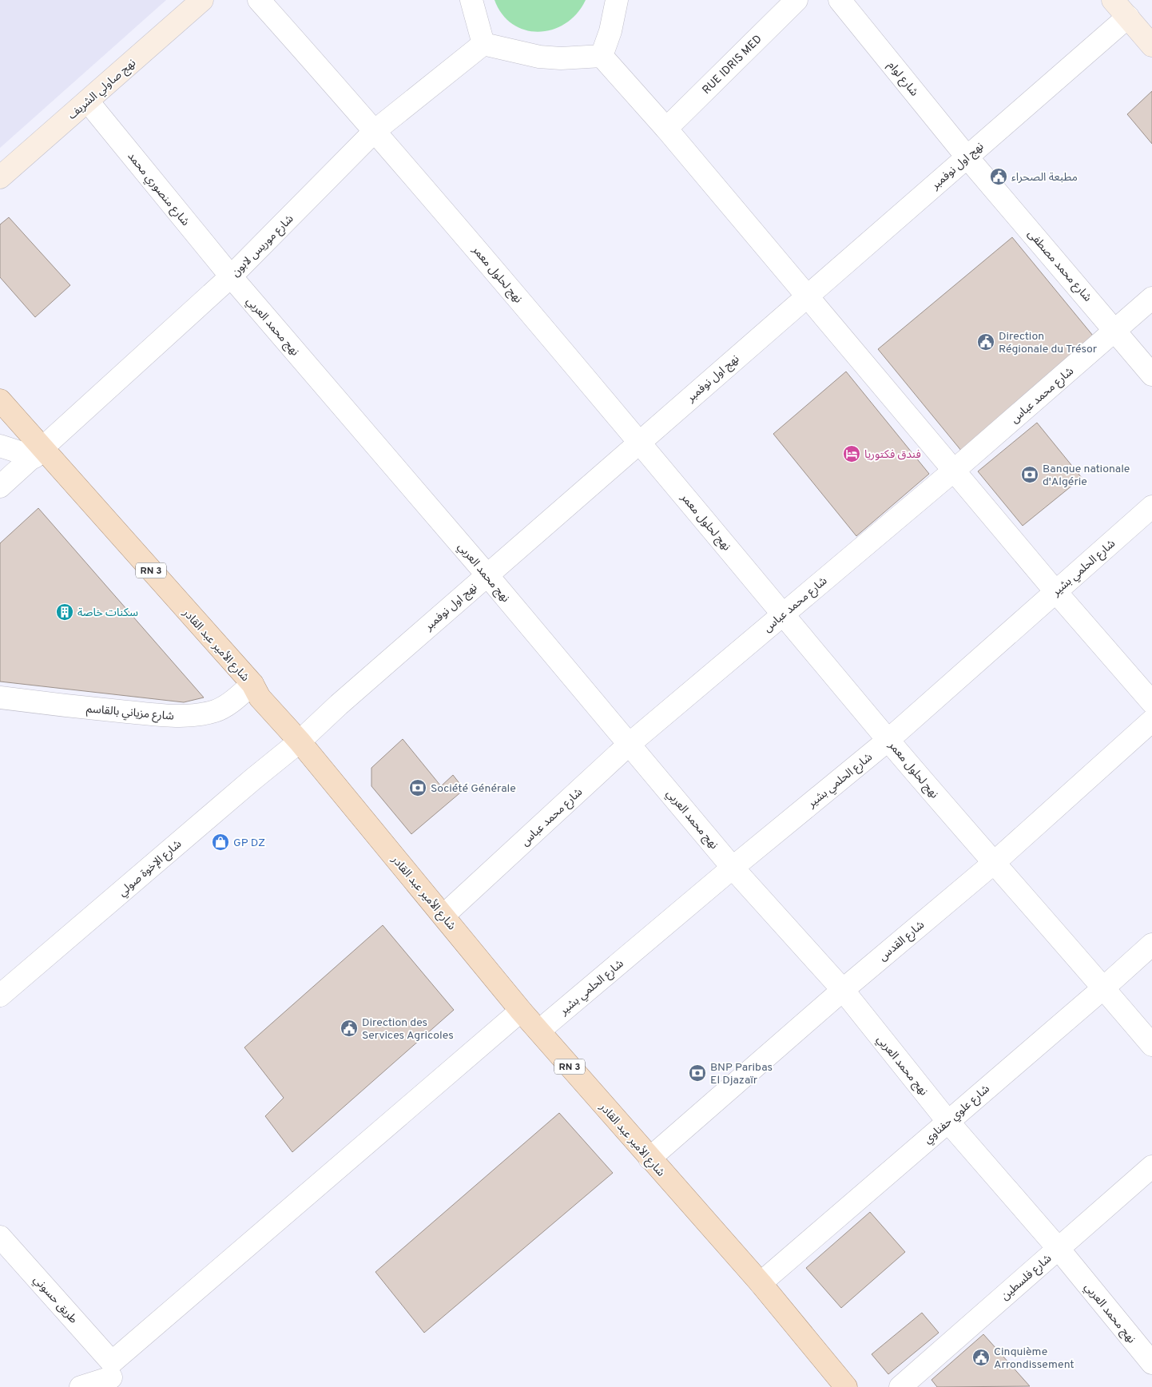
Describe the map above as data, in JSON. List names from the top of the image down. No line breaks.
{"streets":{"main road":["نهج صاولي الشربف","RN 3","شارع الأمير عبد القادر"],"street":["RUE IDRIS MED","شارع لوام","نهج اول نوفمبر","شارع منصوري محمد","شارع موريس لابون","شارع محمد مصطفى","نهج لحلول معمر","نهج محمد العربي","شارع محمد عباس","شارع الحلمي بشير","شارع مزياني بالقاسم","شارع الإخوة صولي","شارع القدس","شارع علوي حفناوي","شارع فلسطين","طريق حسوني"]},"crossings":[["شارع لوام","نهج اول نوفمبر"],["شارع لوام","شارع محمد مصطفى"],["نهج صاولي الشربف","شارع منصوري محمد"],["نهج اول نوفمبر","شارع محمد مصطفى"],["نهج اول نوفمبر","نهج لحلول معمر"],["نهج اول نوفمبر","نهج محمد العربي"],["نهج اول نوفمبر","شارع الأمير عبد القادر"],["نهج اول نوفمبر","شارع الإخوة صولي"],["شارع منصوري محمد","شارع موريس لابون"],["شارع منصوري محمد","نهج محمد العربي"],["شارع موريس لابون","نهج لحلول معمر"],["شارع موريس لابون","نهج محمد العربي"],["شارع موريس لابون","شارع الأمير عبد القادر"],["شارع محمد مصطفى","شارع محمد عباس"],["نهج لحلول معمر","شارع محمد عباس"],["نهج لحلول معمر","شارع الحلمي بشير"],["نهج لحلول معمر","شارع القدس"],["نهج لحلول معمر","شارع علوي حفناوي"],["نهج محمد العربي","شارع محمد عباس"],["نهج محمد العربي","شارع الحلمي بشير"],["نهج محمد العربي","شارع القدس"],["نهج محمد العربي","شارع علوي حفناوي"],["نهج محمد العربي","شارع فلسطين"],["شارع محمد عباس","شارع الأمير عبد القادر"],["شارع الحلمي بشير","شارع الأمير عبد القادر"],["شارع الأمير عبد القادر","شارع مزياني بالقاسم"],["شارع الأمير عبد القادر","شارع الإخوة صولي"],["شارع الأمير عبد القادر","شارع القدس"],["شارع الأمير عبد القادر","شارع علوي حفناوي"]],"places":{"public building":["مطبعة الصحراء","Direction Régionale du Trésor","Direction des Services Agricoles","Cinquième Arrondissement"],"hotel":["فندق فكتوريا"],"bank":["Banque nationale d'Algérie","Société Générale","BNP Paribas El Djazaïr"],"building":["سكنات خاصة"],"shop":["GP DZ"]}}
